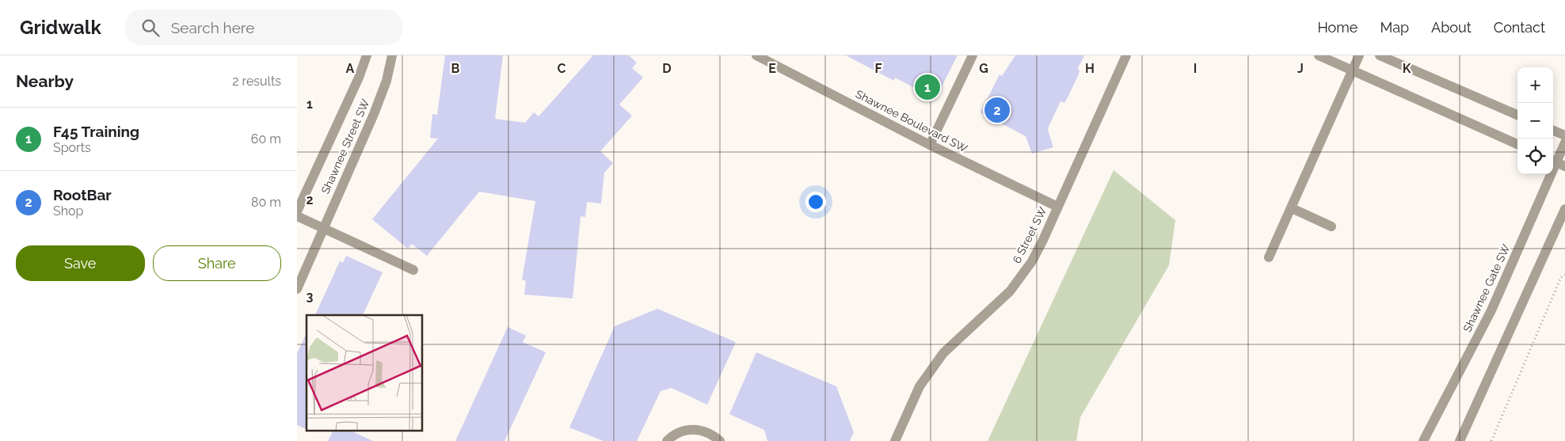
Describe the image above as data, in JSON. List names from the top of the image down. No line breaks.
{"streets":{"street":["Shawnee Boulevard SW","Shawnee Street SW","6 Street SW","Shawnee Gate SW"]},"crossings":[["Shawnee Boulevard SW","6 Street SW"]],"page":{"header":"Gridwalk","search":"Search here","nav":["Home","Map","About","Contact"],"heading":["Nearby","2 results"],"map_buttons":["+","−"],"pins":["1","2"],"list":[{"mark":"1","name":"F45 Training","note":"Sports","value":"60 m"},{"mark":"2","name":"RootBar","note":"Shop","value":"80 m"}],"buttons":["Save","Share"]},"grid":{"columns":["A","B","C","D","E","F","G","H","I","J","K"],"rows":["1","2","3"]}}
